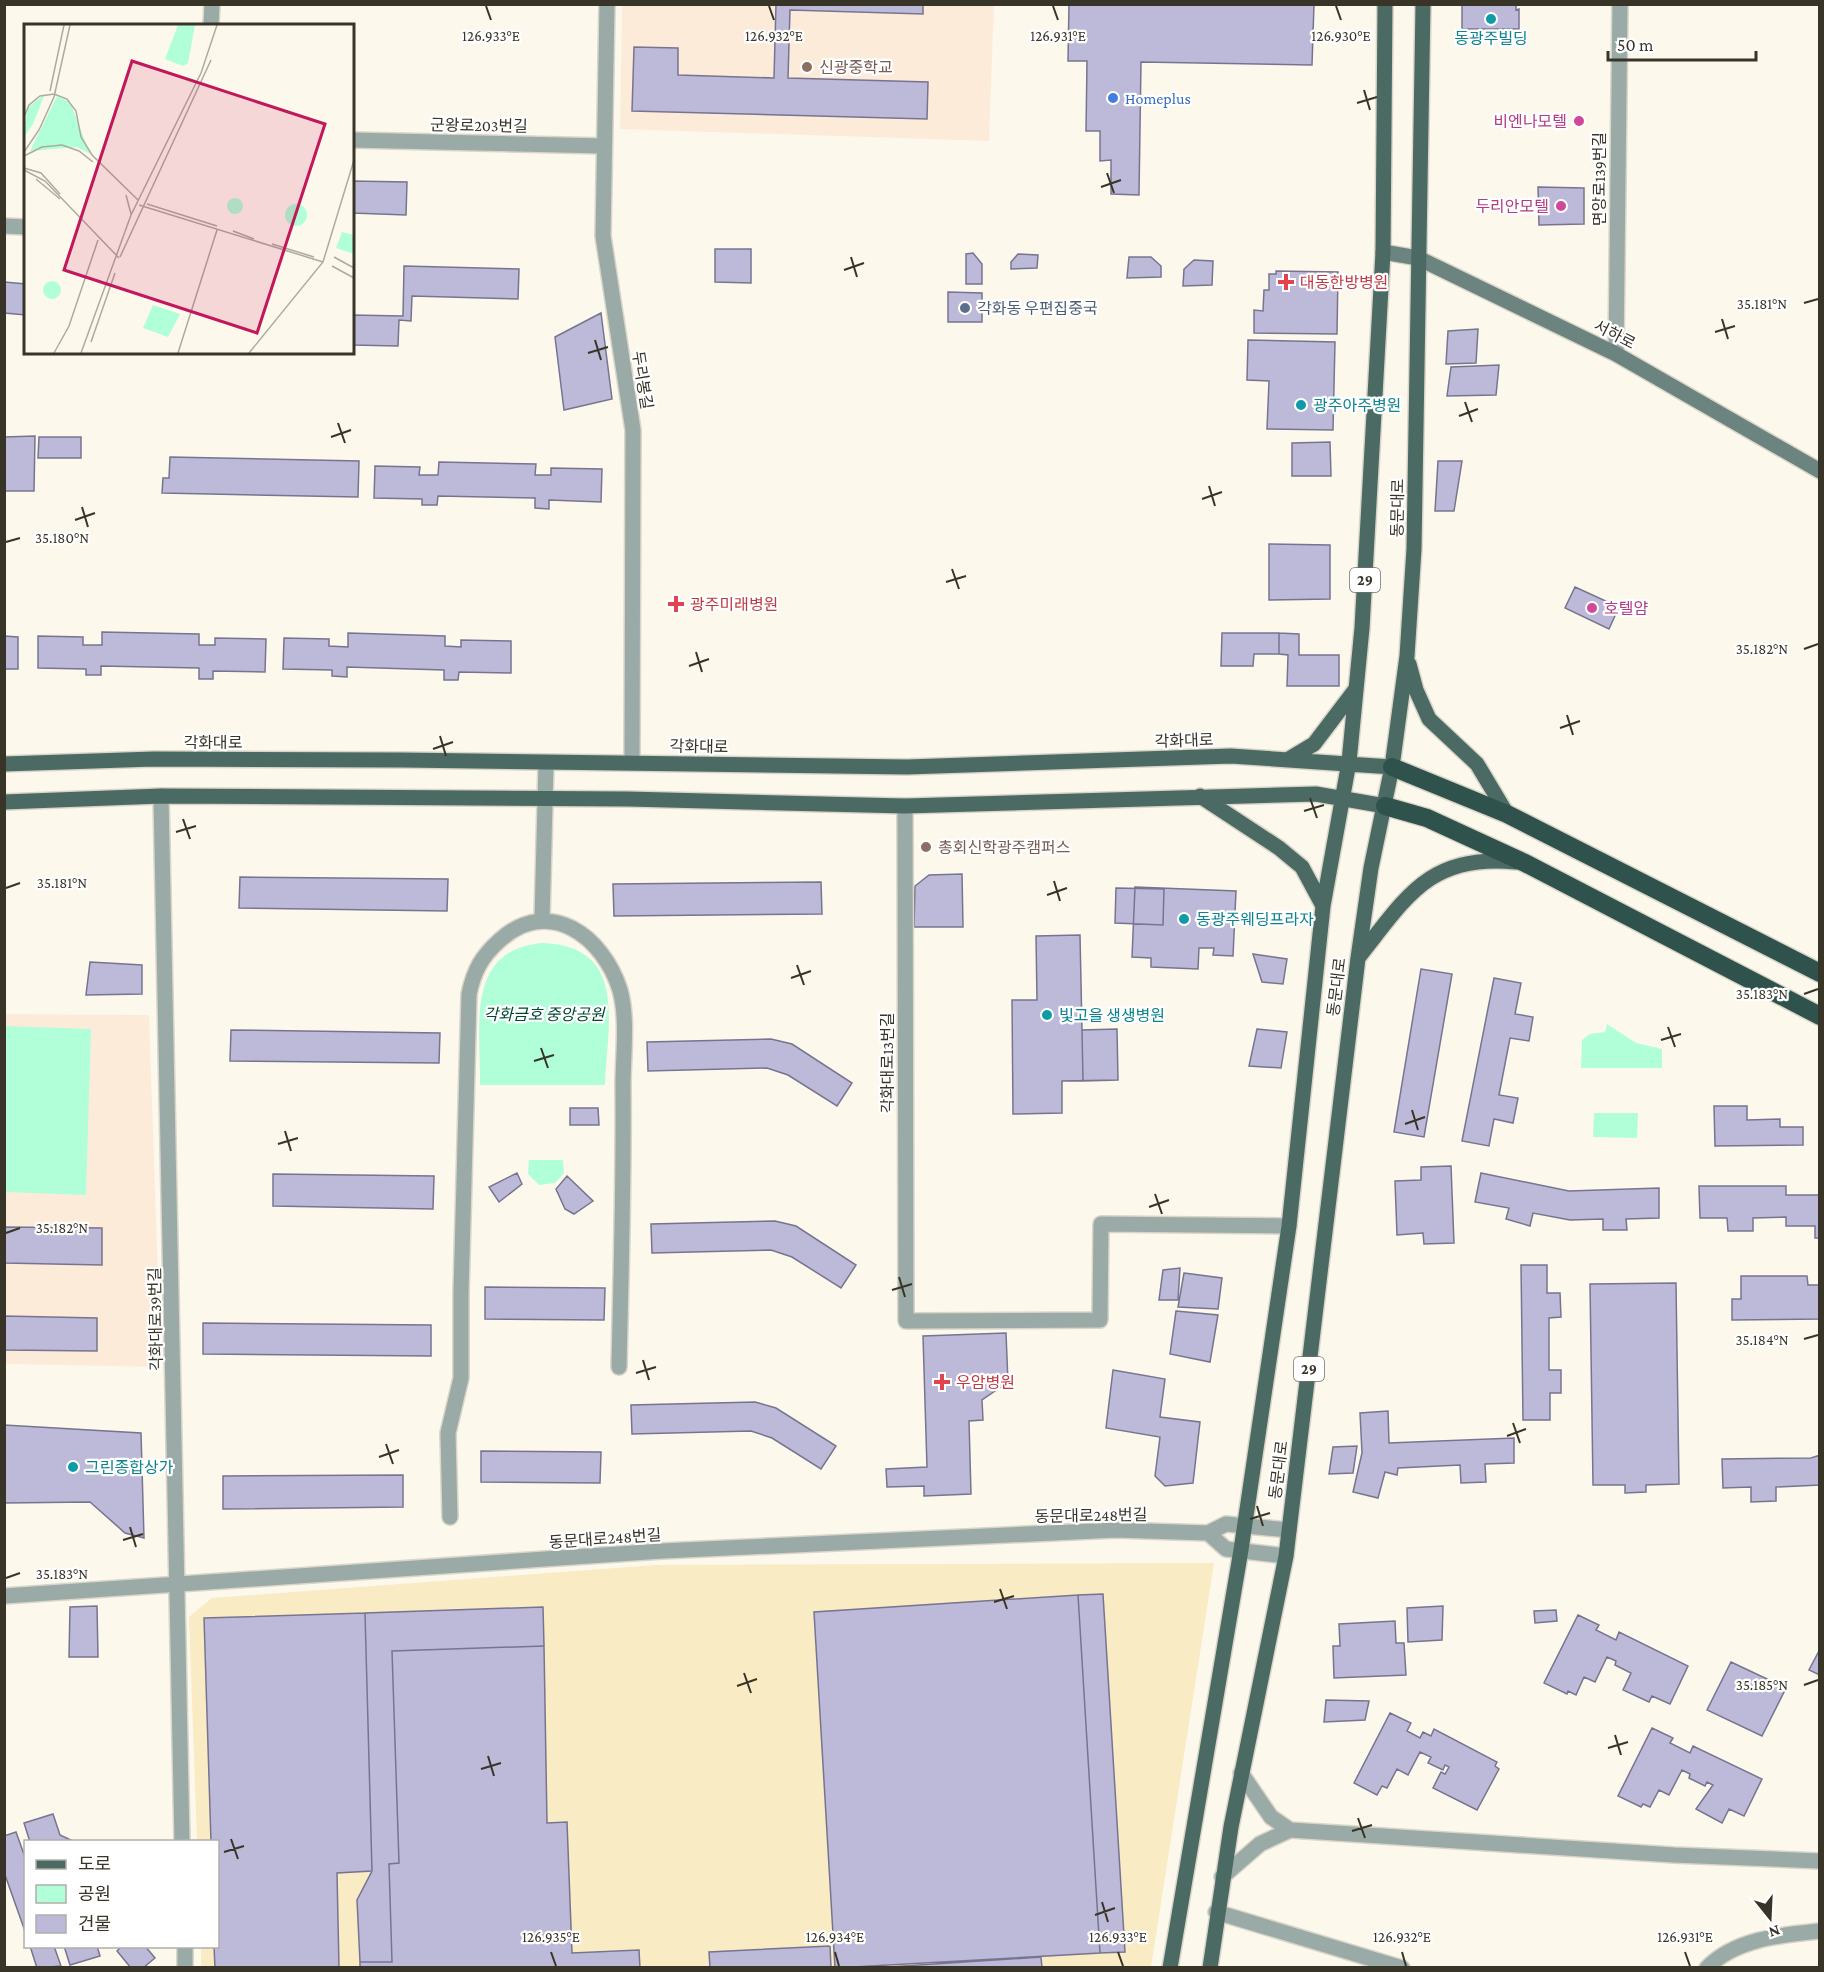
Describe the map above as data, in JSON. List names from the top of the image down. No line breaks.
{"streets":{"main road":["서하로","동문대로","29","각화대로"],"street":["군왕로203번길","면앙로139번길","두리봉길","각화대로13번길","각화대로39번길","동문대로248번길"]},"crossings":[["군왕로203번길","두리봉길"],["면앙로139번길","서하로"],["서하로","동문대로"],["두리봉길","각화대로"],["동문대로","각화대로"],["동문대로","각화대로13번길"],["동문대로","동문대로248번길"],["각화대로39번길","동문대로248번길"]],"parks":["각화금호 중앙공원"],"places":{"other":["동광주빌딩","신광중학교","Homeplus","비엔나모텔","두리안모텔","각화동 우편집중국","광주아주병원","호텔얌","총회신학광주캠퍼스","동광주웨딩프라자","빛고을 생생병원","그린종합상가"],"health":["대동한방병원","광주미래병원","우암병원"]},"legend":["도로","공원","건물"],"scale_bar":"50 m","north":"bottom","coordinates":["126.933°E","126.932°E","126.931°E","126.930°E","35.181°N","35.180°N","35.182°N","35.183°N","35.184°N","35.185°N","126.935°E","126.934°E"]}
